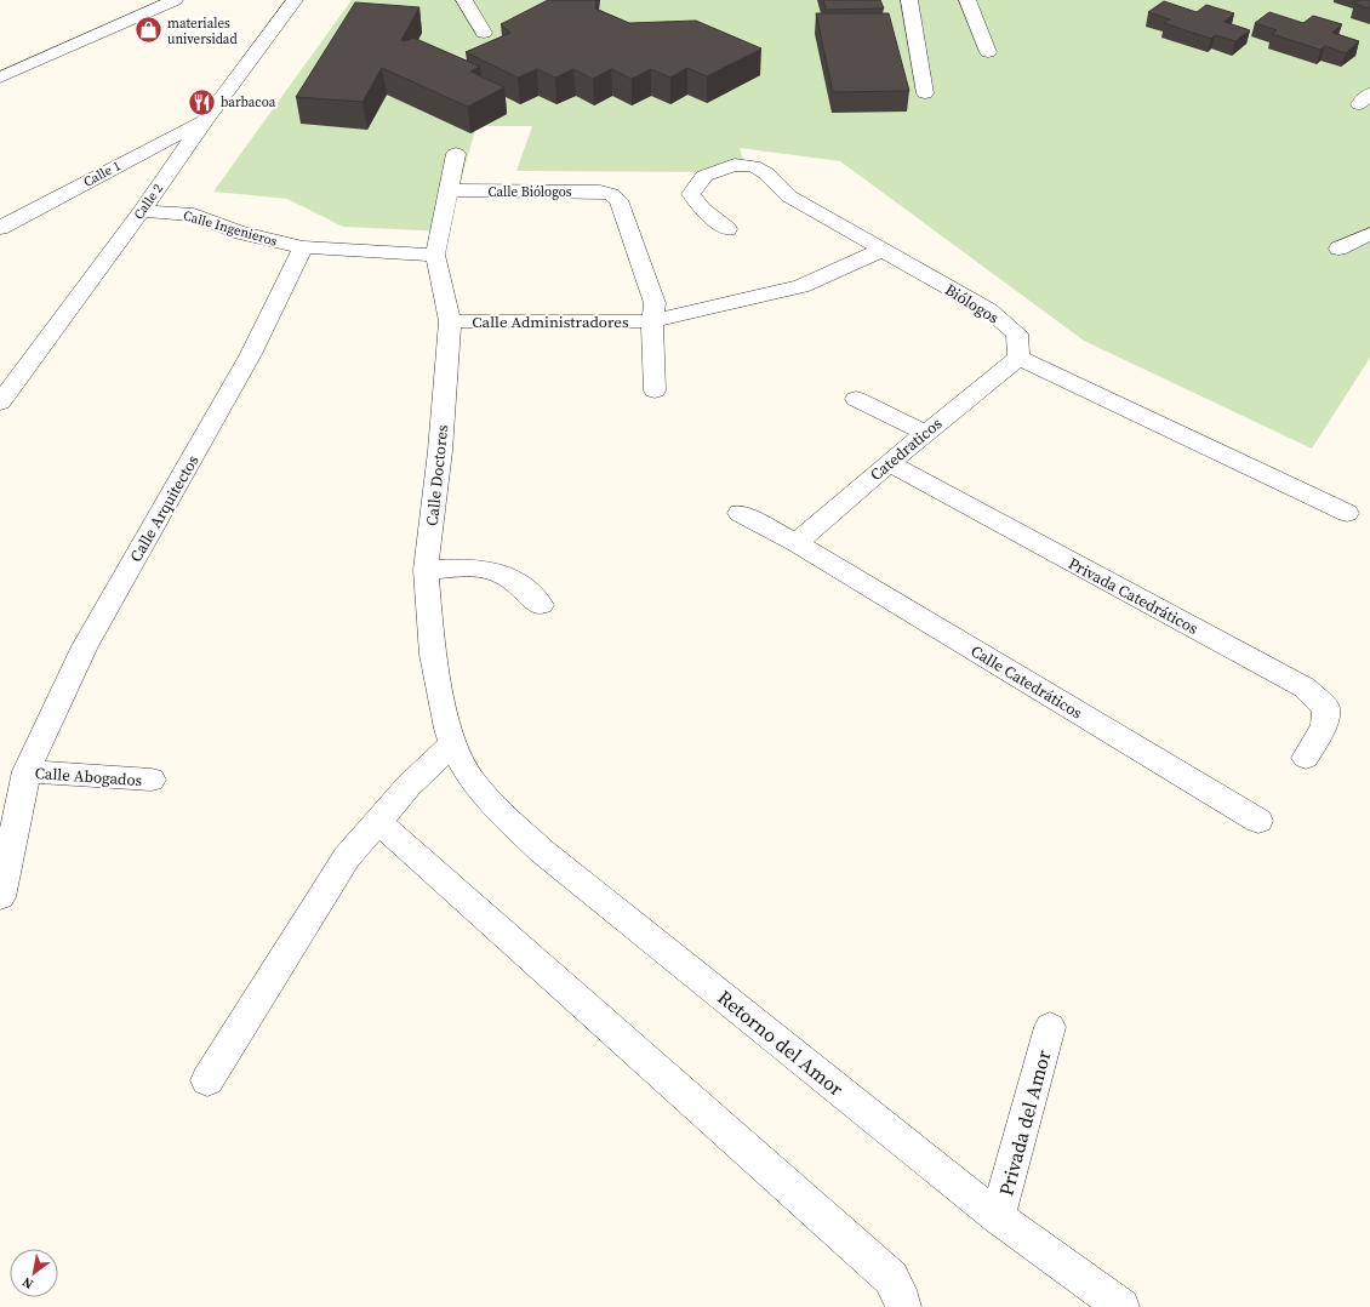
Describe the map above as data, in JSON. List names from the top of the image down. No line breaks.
{"streets":{"street":["Calle 1","Calle Biólogos","Calle 2","Calle Ingenieros","Biólogos","Calle Administradores","Catedraticos","Calle Doctores","Calle Arquitectos","Privada Catedráticos","Calle Catedráticos","Calle Abogados","Retorno del Amor","Privada del Amor"]},"crossings":[["Calle 1","Calle 2"],["Calle Biólogos","Calle Administradores"],["Calle Biólogos","Calle Doctores"],["Calle 2","Calle Ingenieros"],["Calle Ingenieros","Calle Doctores"],["Calle Ingenieros","Calle Arquitectos"],["Biólogos","Calle Administradores"],["Biólogos","Catedraticos"],["Calle Administradores","Calle Doctores"],["Catedraticos","Privada Catedráticos"],["Catedraticos","Calle Catedráticos"],["Calle Doctores","Retorno del Amor"],["Calle Arquitectos","Calle Abogados"],["Retorno del Amor","Privada del Amor"]],"places":{"shop":["materiales universidad"],"restaurant":["barbacoa"]},"north":"bottom left"}
